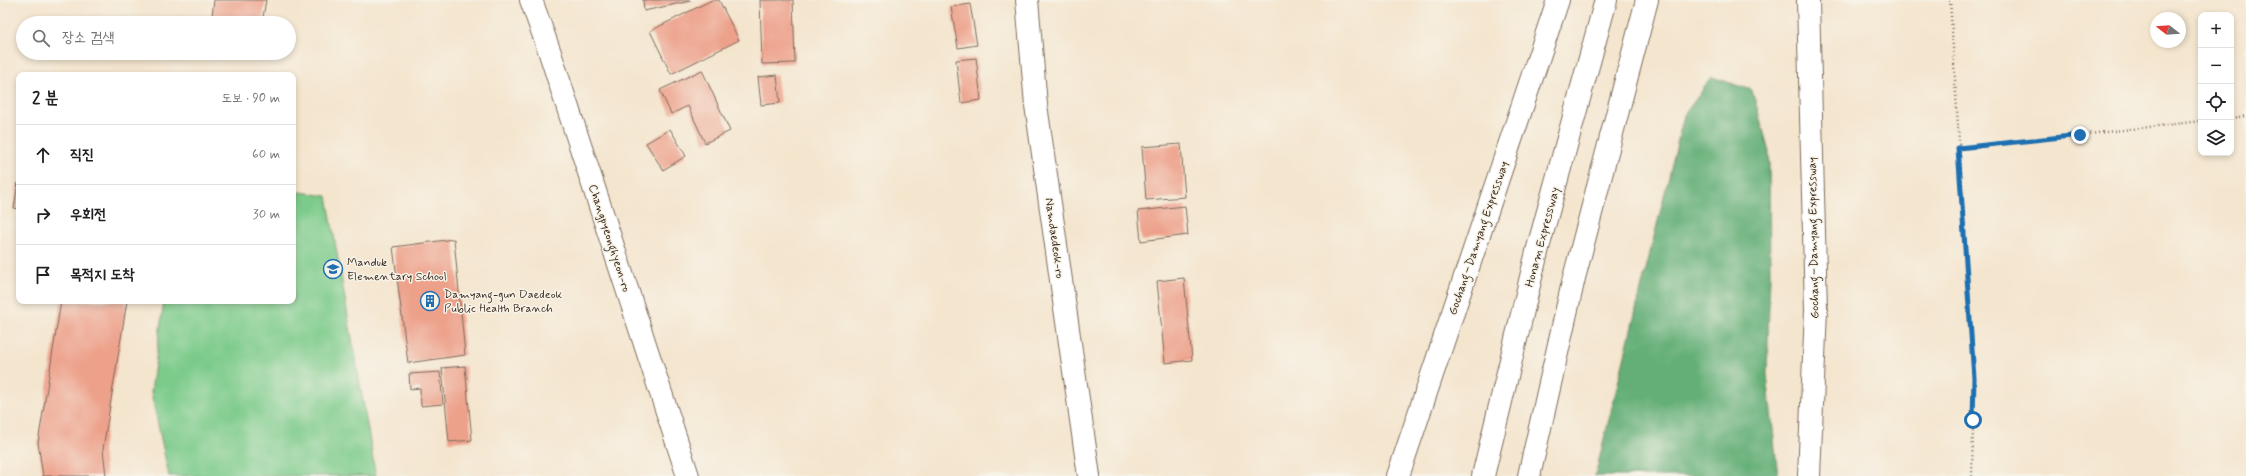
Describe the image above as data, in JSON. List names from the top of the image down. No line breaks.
{"streets":{"main road":["Honam Expressway","Changpyeonghyeon-ro","Namdaedeok-ro","Gochang–Damyang Expressway"]},"places":{"school or university":["Manduk Elementary School"],"building":["Damyang-gun Daedeok Public Health Branch"]},"north":"left","page":{"map_buttons":["+","−"],"search":"장소 검색","heading":["2 분","도보 · 90 m"],"list":[["직진","60 m"],["우회전","30 m"],"목적지 도착"]}}
